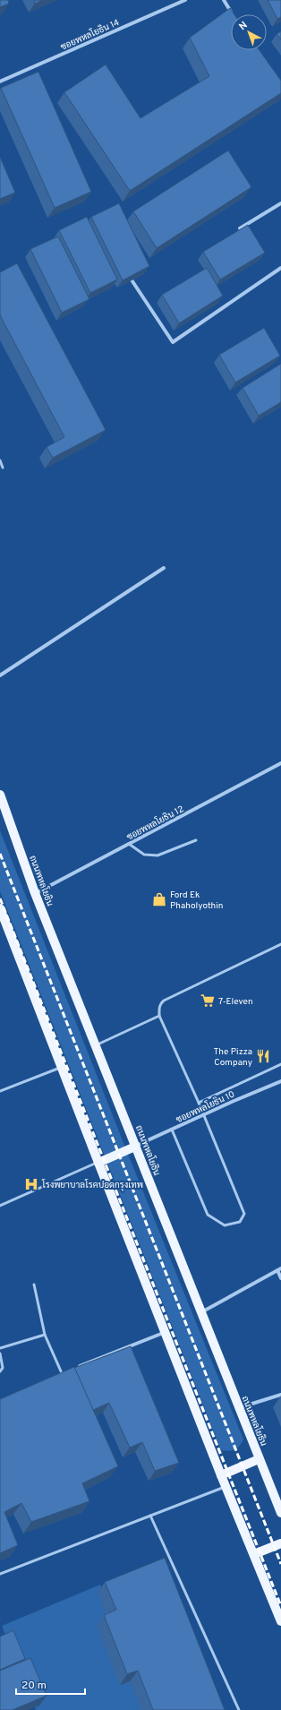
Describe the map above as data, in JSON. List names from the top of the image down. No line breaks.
{"streets":{"main road":["ถนนพหลโยธิน"],"street":["ซอยพหลโยธิน 14","ซอยพหลโยธิน 12","ซอยพหลโยธิน 10"]},"crossings":[["ซอยพหลโยธิน 12","ถนนพหลโยธิน"],["ถนนพหลโยธิน","ซอยพหลโยธิน 10"]],"places":{"shop":["Ford Ek Phaholyothin"],"supermarket":["7-Eleven"],"restaurant":["The Pizza Company"],"hospital":["โรงพยาบาลโรคปอดกรุงเทพ"]},"scale_bar":"20 m","north":"top left"}
